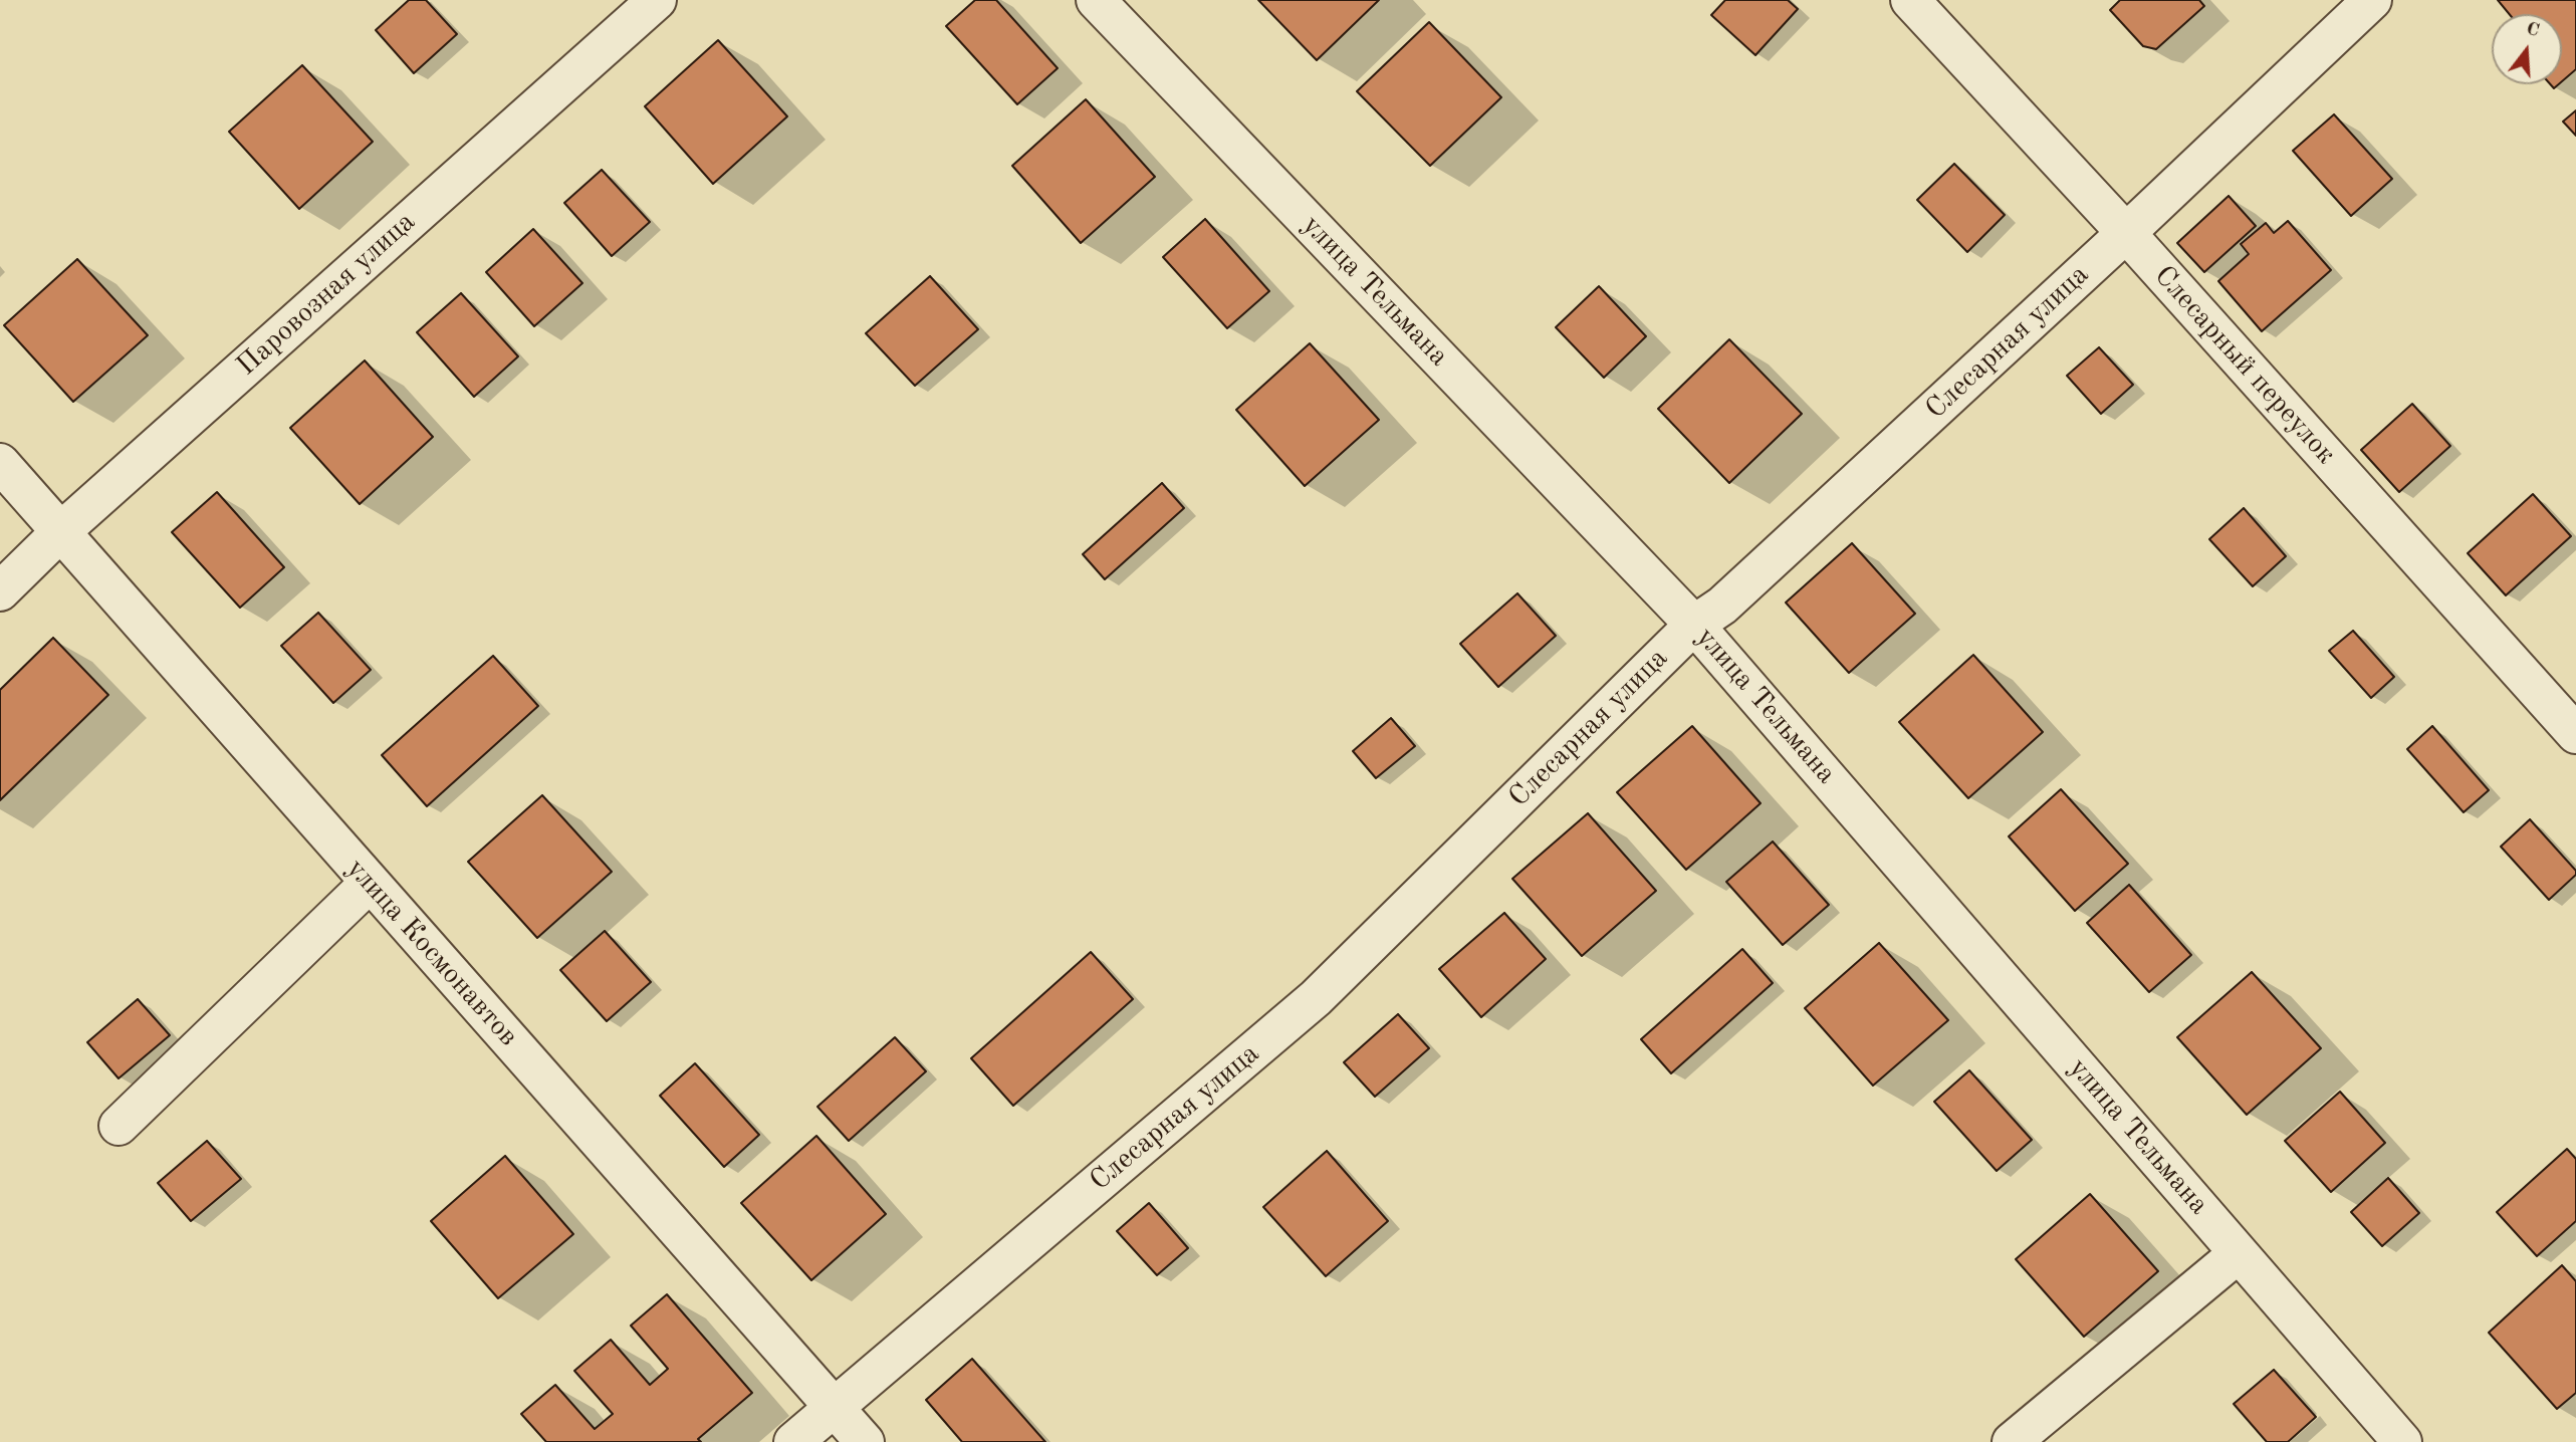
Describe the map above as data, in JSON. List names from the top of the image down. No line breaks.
{"streets":{"street":["улица Тельмана","Паровозная улица","Слесарная улица","Слесарный переулок","улица Космонавтов"]},"crossings":[["улица Тельмана","Слесарная улица"],["Паровозная улица","улица Космонавтов"],["Слесарная улица","Слесарный переулок"],["Слесарная улица","улица Космонавтов"]],"north":"top"}
